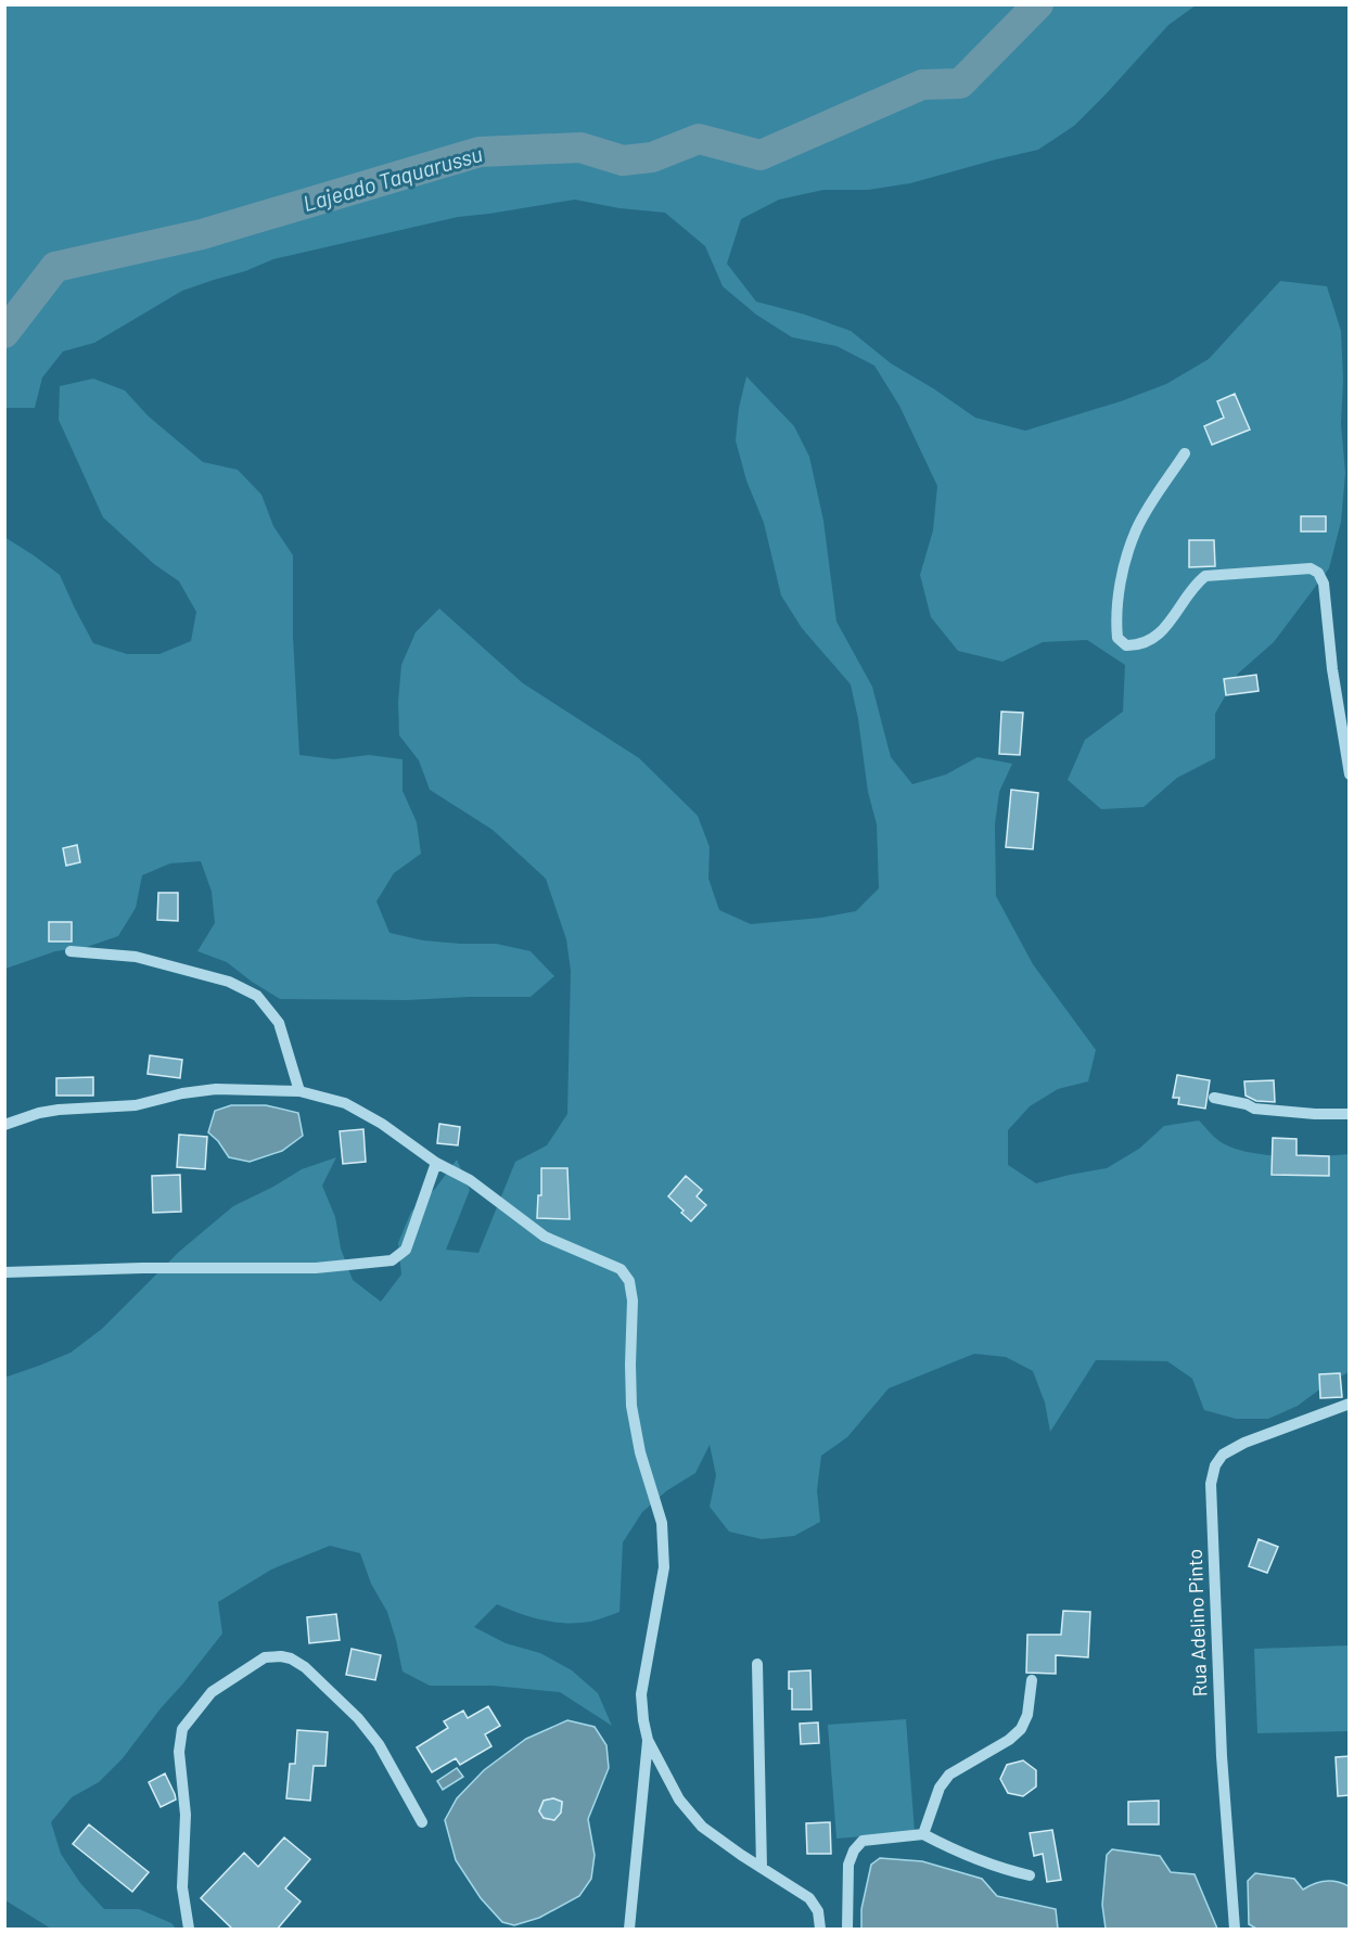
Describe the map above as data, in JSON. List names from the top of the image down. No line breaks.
{"streets":{"street":["Rua Adelino Pinto"]},"water":["Lajeado Taquarussu"]}
